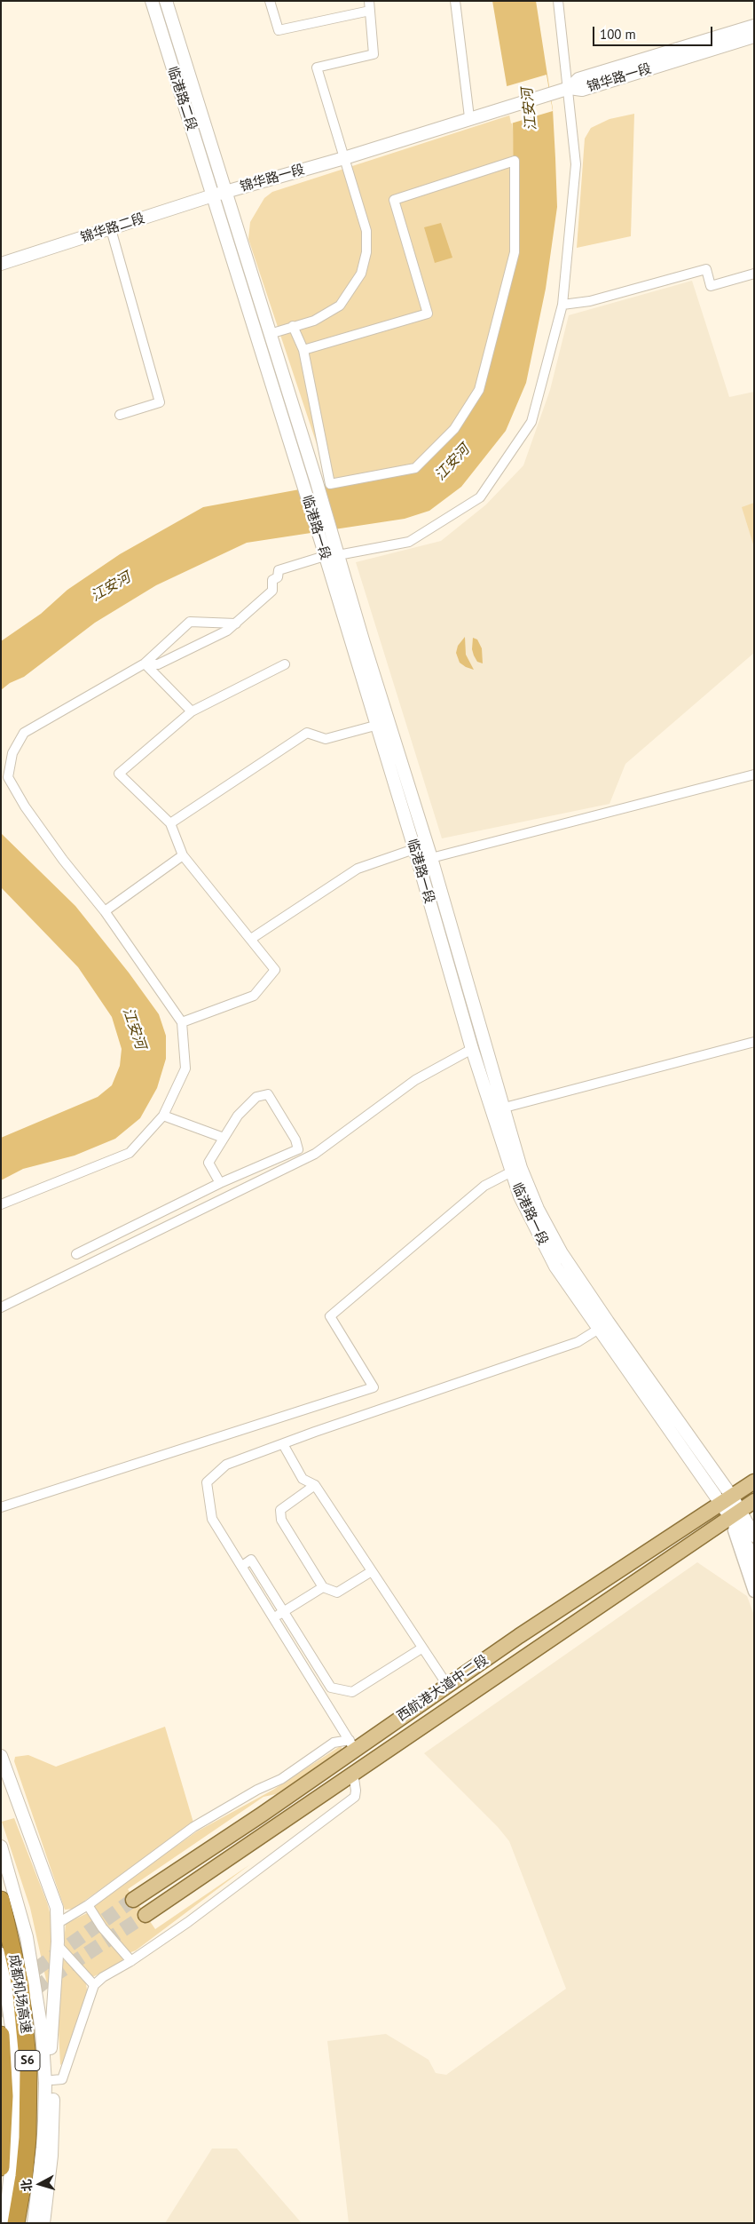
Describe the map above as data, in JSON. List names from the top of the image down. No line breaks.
{"streets":{"highway":["成都机场高速","S6"],"main road":["锦华路一段","临港路二段","锦华路二段","临港路一段","西航港大道中二段"]},"crossings":[["锦华路一段","临港路二段"],["锦华路一段","锦华路二段"],["锦华路一段","临港路一段"],["临港路二段","锦华路二段"],["临港路二段","临港路一段"],["锦华路二段","临港路一段"],["临港路一段","西航港大道中二段"]],"water":["江安河"],"scale_bar":"100 m","north":"left"}
